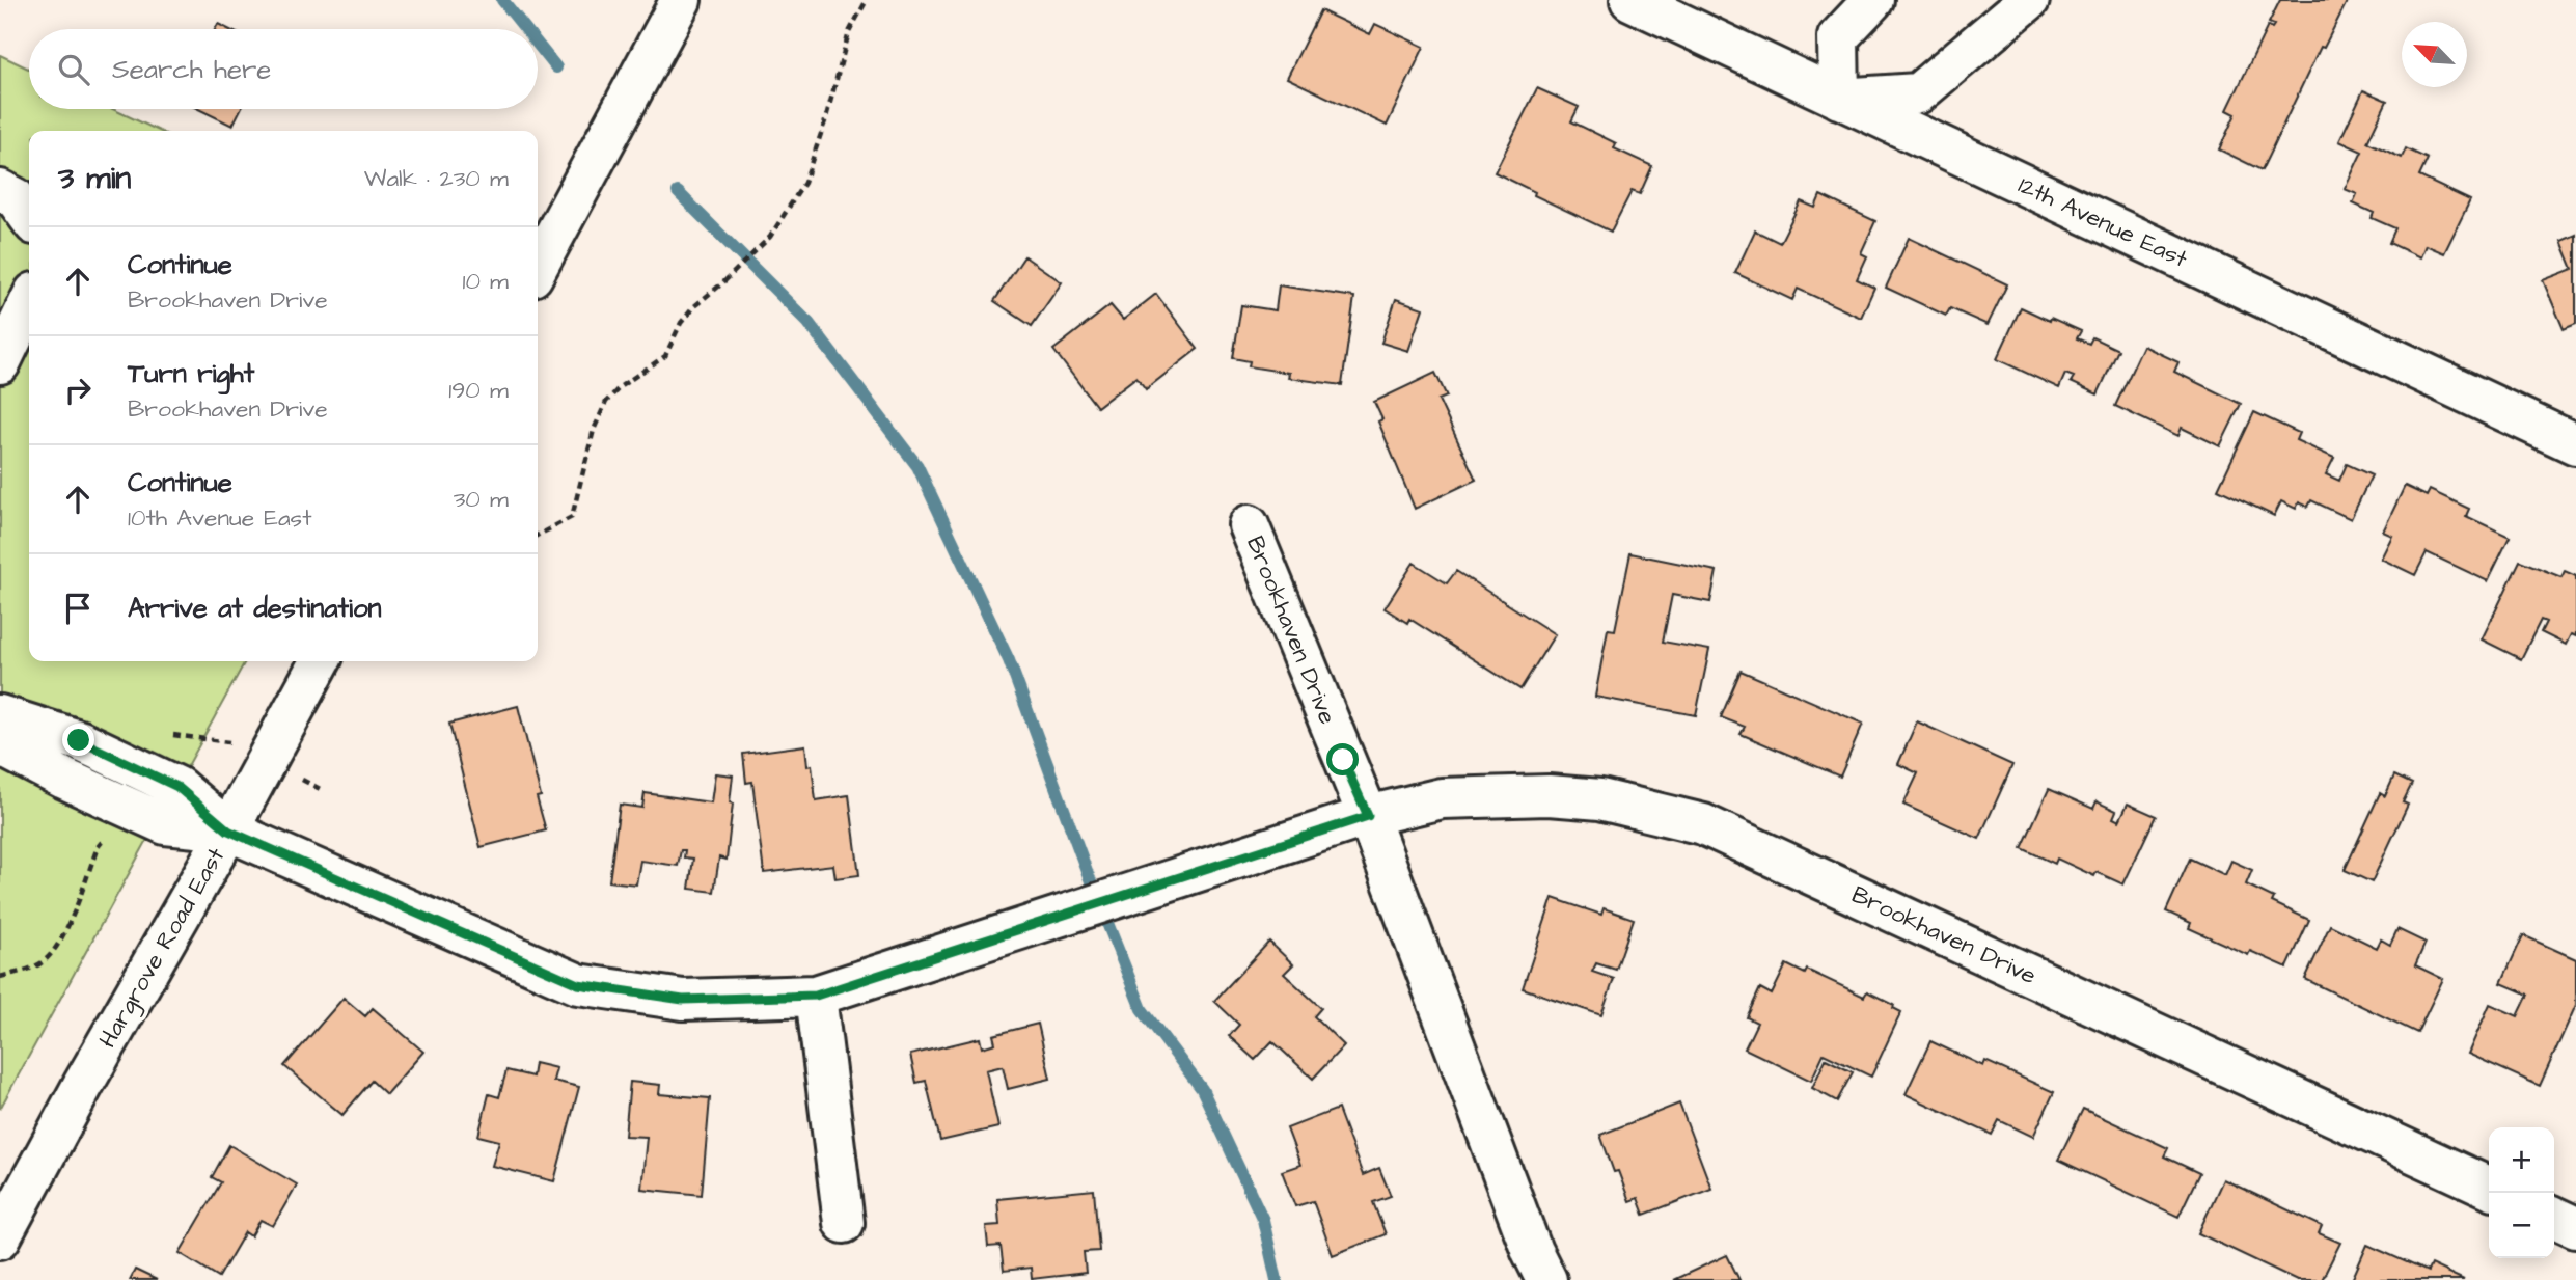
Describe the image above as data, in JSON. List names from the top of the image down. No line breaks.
{"streets":{"street":["12th Avenue East","Brookhaven Drive","Hargrove Road East"]},"crossings":[["Brookhaven Drive","Hargrove Road East"]],"north":"top left","page":{"search":"Search here","heading":["3 min","Walk · 230 m"],"list":[["Continue","Brookhaven Drive","10 m"],["Turn right","Brookhaven Drive","190 m"],["Continue","10th Avenue East","30 m"],"Arrive at destination"],"map_buttons":["+","−"]}}
